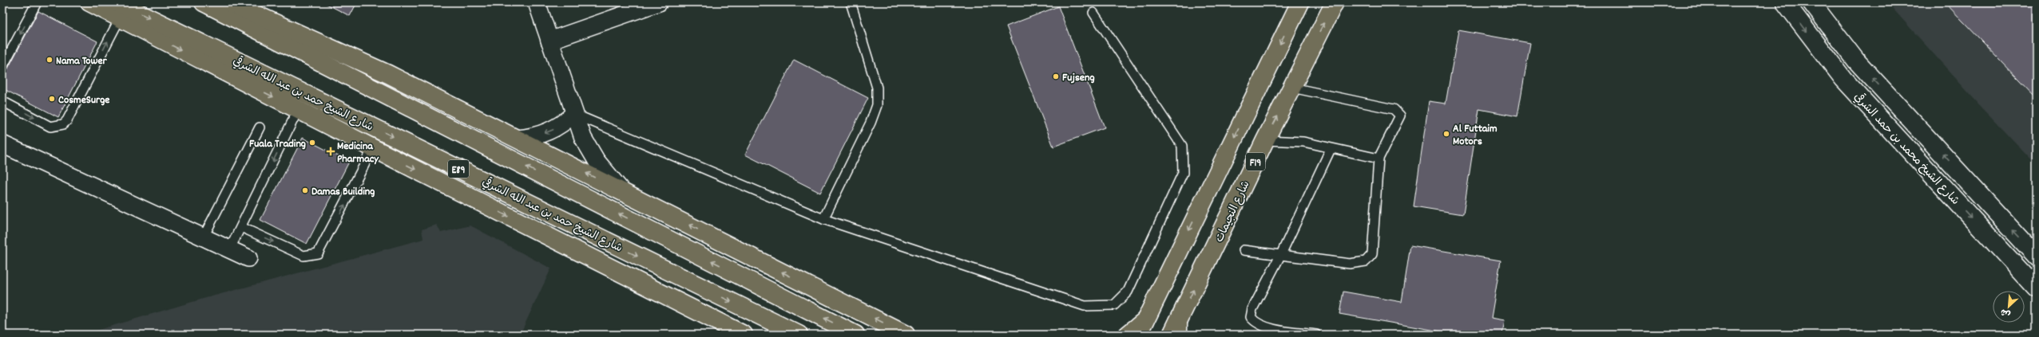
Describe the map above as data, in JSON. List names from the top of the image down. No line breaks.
{"streets":{"main road":["شارع الشيخ حمد بن عبد الله الشرقي","شارع الشيخ محمد بن حمد الشرقي","F19","E89","شارع النجيمات"]},"places":{"other":["Nama Tower","Fujseng","CosmeSurge","Al Futtaim Motors","Fuala Trading","Damas Building"],"health":["Medicina Pharmacy"]},"north":"bottom left"}
